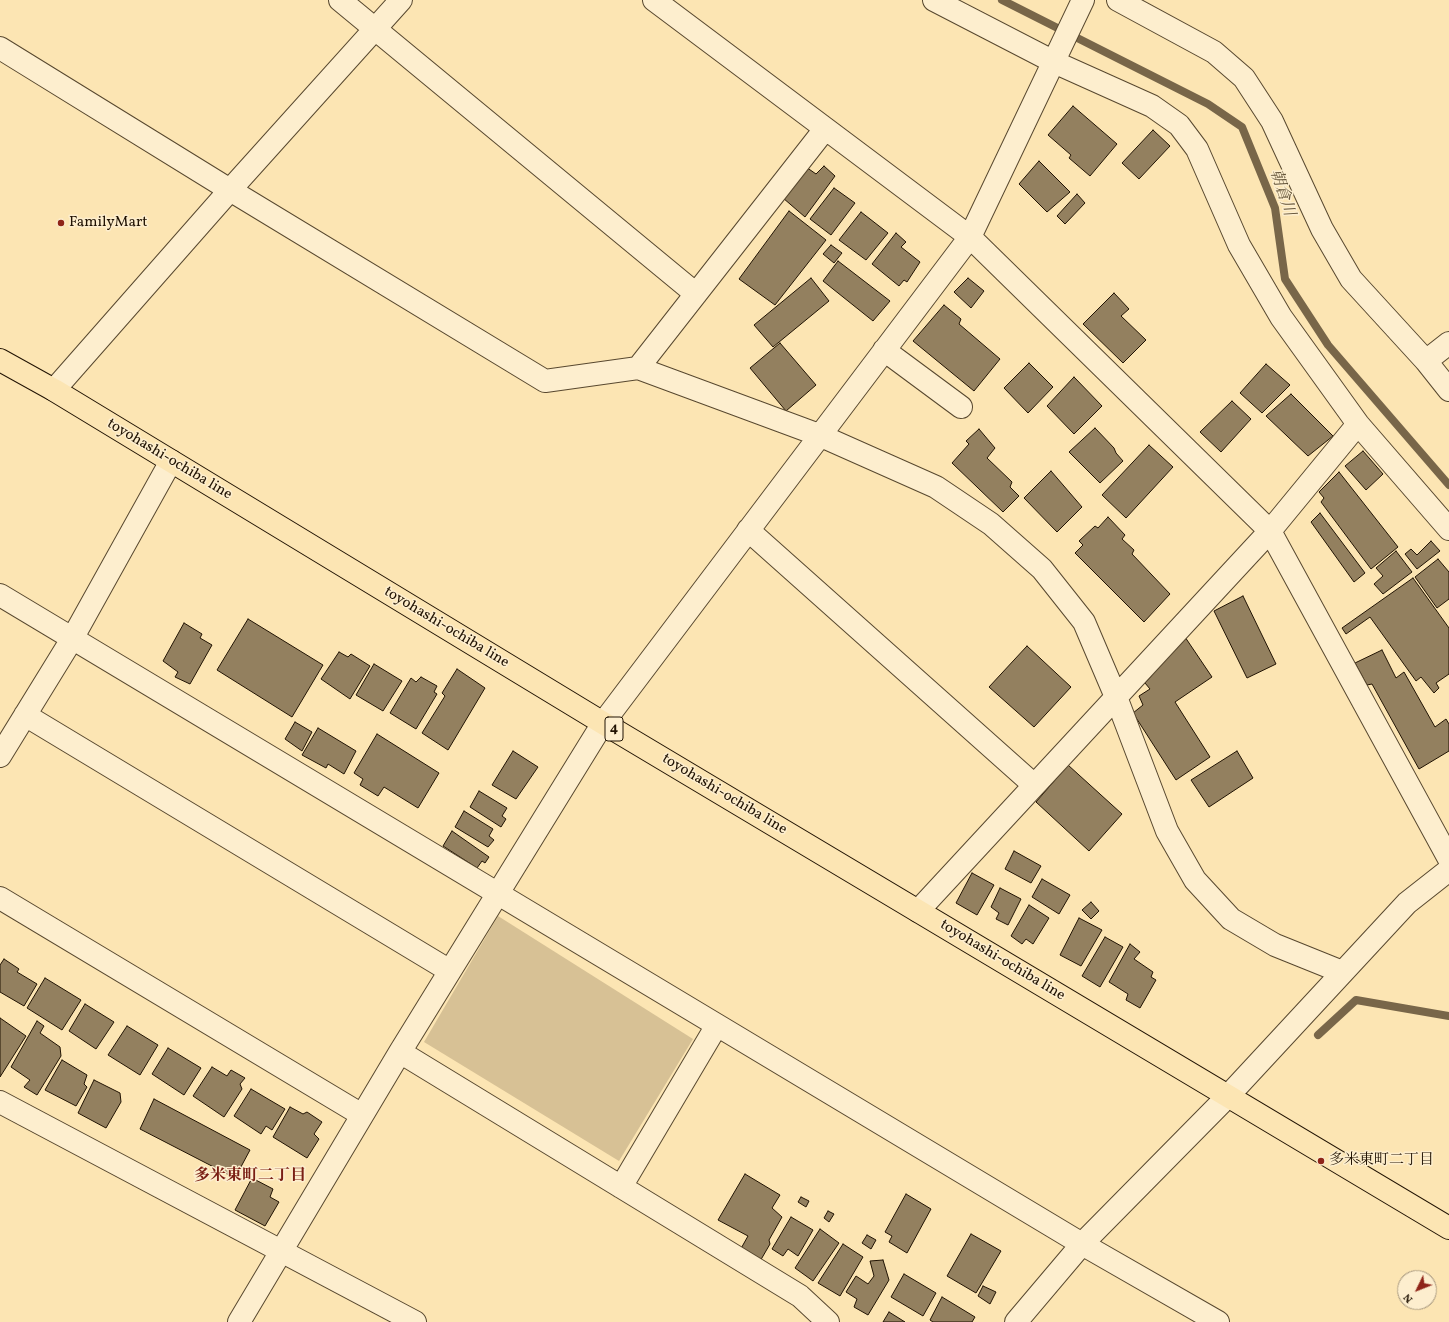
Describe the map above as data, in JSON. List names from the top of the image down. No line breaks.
{"streets":{"main road":["toyohashi-ochiba line","4"]},"districts":["多米東町二丁目"],"water":["朝倉川"],"places":["FamilyMart","多米東町二丁目"],"north":"bottom left"}
